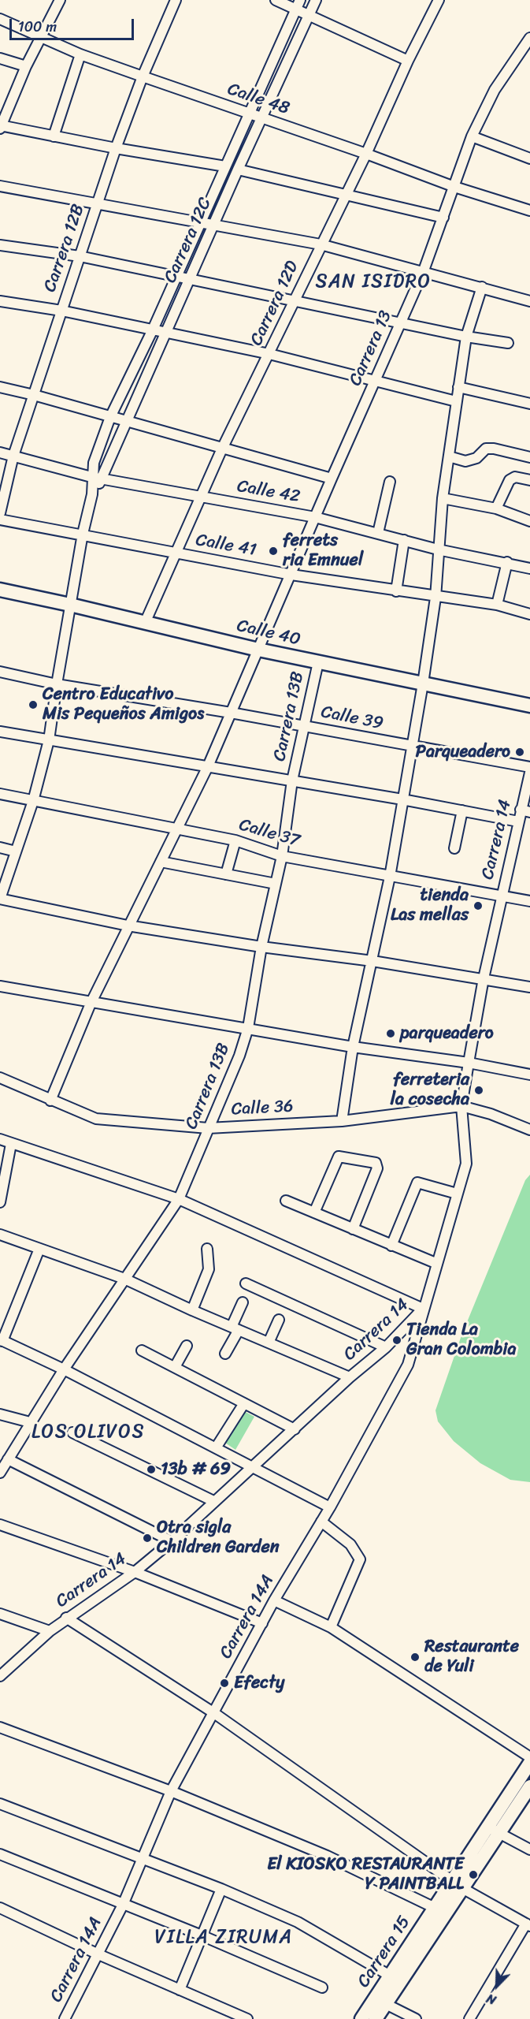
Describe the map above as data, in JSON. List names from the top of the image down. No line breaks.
{"streets":{"street":["Calle 48","Carrera 12C","Carrera 12B","Carrera 12D","Carrera 13","Calle 42","Calle 41","Calle 40","Carrera 13B","Calle 39","Calle 37","Carrera 14","Calle 36","Carrera 14A","Carrera 15"]},"crossings":[["Calle 48","Carrera 12C"],["Calle 48","Carrera 12B"],["Calle 48","Carrera 12D"],["Calle 48","Carrera 13"],["Carrera 12C","Calle 42"],["Carrera 12C","Calle 41"],["Carrera 12C","Calle 40"],["Carrera 12C","Calle 39"],["Carrera 12C","Calle 37"],["Carrera 12B","Calle 42"],["Carrera 12D","Calle 42"],["Carrera 12D","Calle 41"],["Carrera 12D","Calle 40"],["Carrera 13","Calle 42"],["Carrera 13","Calle 41"],["Carrera 13","Calle 40"],["Carrera 13","Calle 39"],["Carrera 13","Calle 37"],["Carrera 13","Calle 36"],["Calle 40","Carrera 13B"],["Carrera 13B","Calle 39"],["Carrera 13B","Calle 37"],["Carrera 13B","Calle 36"],["Calle 37","Carrera 14"],["Carrera 14","Calle 36"],["Carrera 14","Carrera 14A"]],"districts":["SAN ISIDRO","LOS OLIVOS","VILLA ZIRUMA"],"places":["ferrets ria Emnuel","Centro Educativo Mis Pequeños Amigos","Parqueadero","tienda Las mellas","parqueadero","ferreteria la cosecha","Tienda La Gran Colombia","13b # 69","Otra sigla Children Garden","Restaurante de Yuli","Efecty","El KIOSKO RESTAURANTE Y PAINTBALL"],"scale_bar":"100 m","north":"bottom left"}
